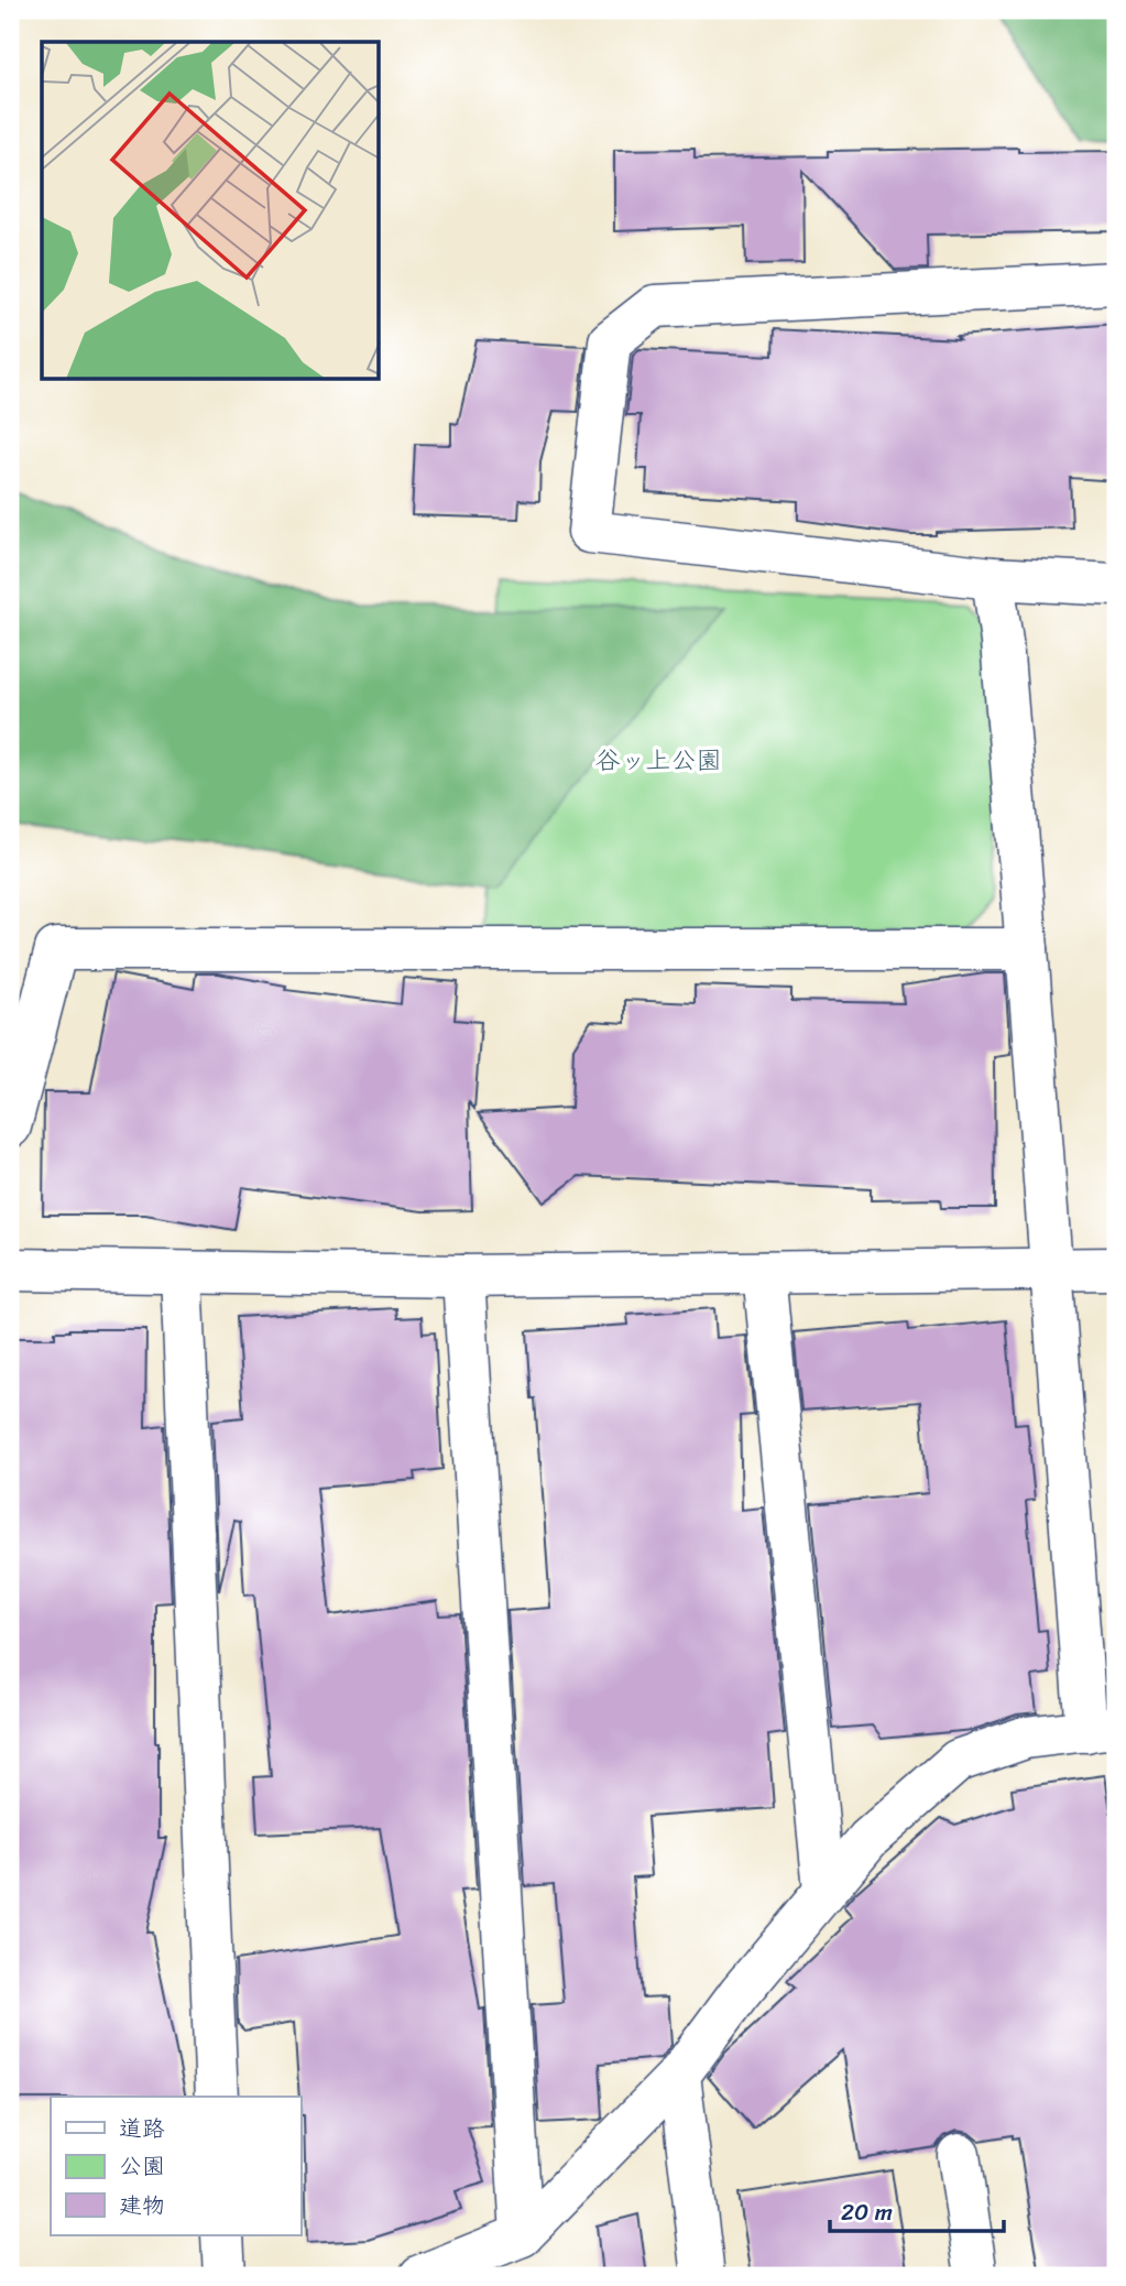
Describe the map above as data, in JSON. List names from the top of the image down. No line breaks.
{"parks":["谷ッ上公園"],"legend":["道路","公園","建物"],"scale_bar":"20 m"}
